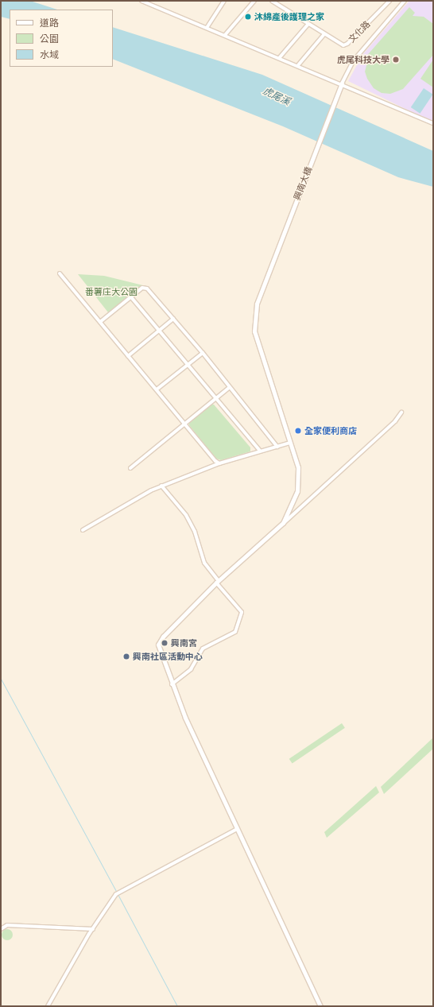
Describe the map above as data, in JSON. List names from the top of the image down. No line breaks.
{"streets":{"street":["文化路","興南大橋"]},"crossings":[["文化路","興南大橋"]],"water":["虎尾溪"],"parks":["番薯庄大公園"],"places":["沐綿產後護理之家","虎尾科技大學","全家便利商店","興南宮","興南社區活動中心"],"legend":["道路","公園","水域"]}
